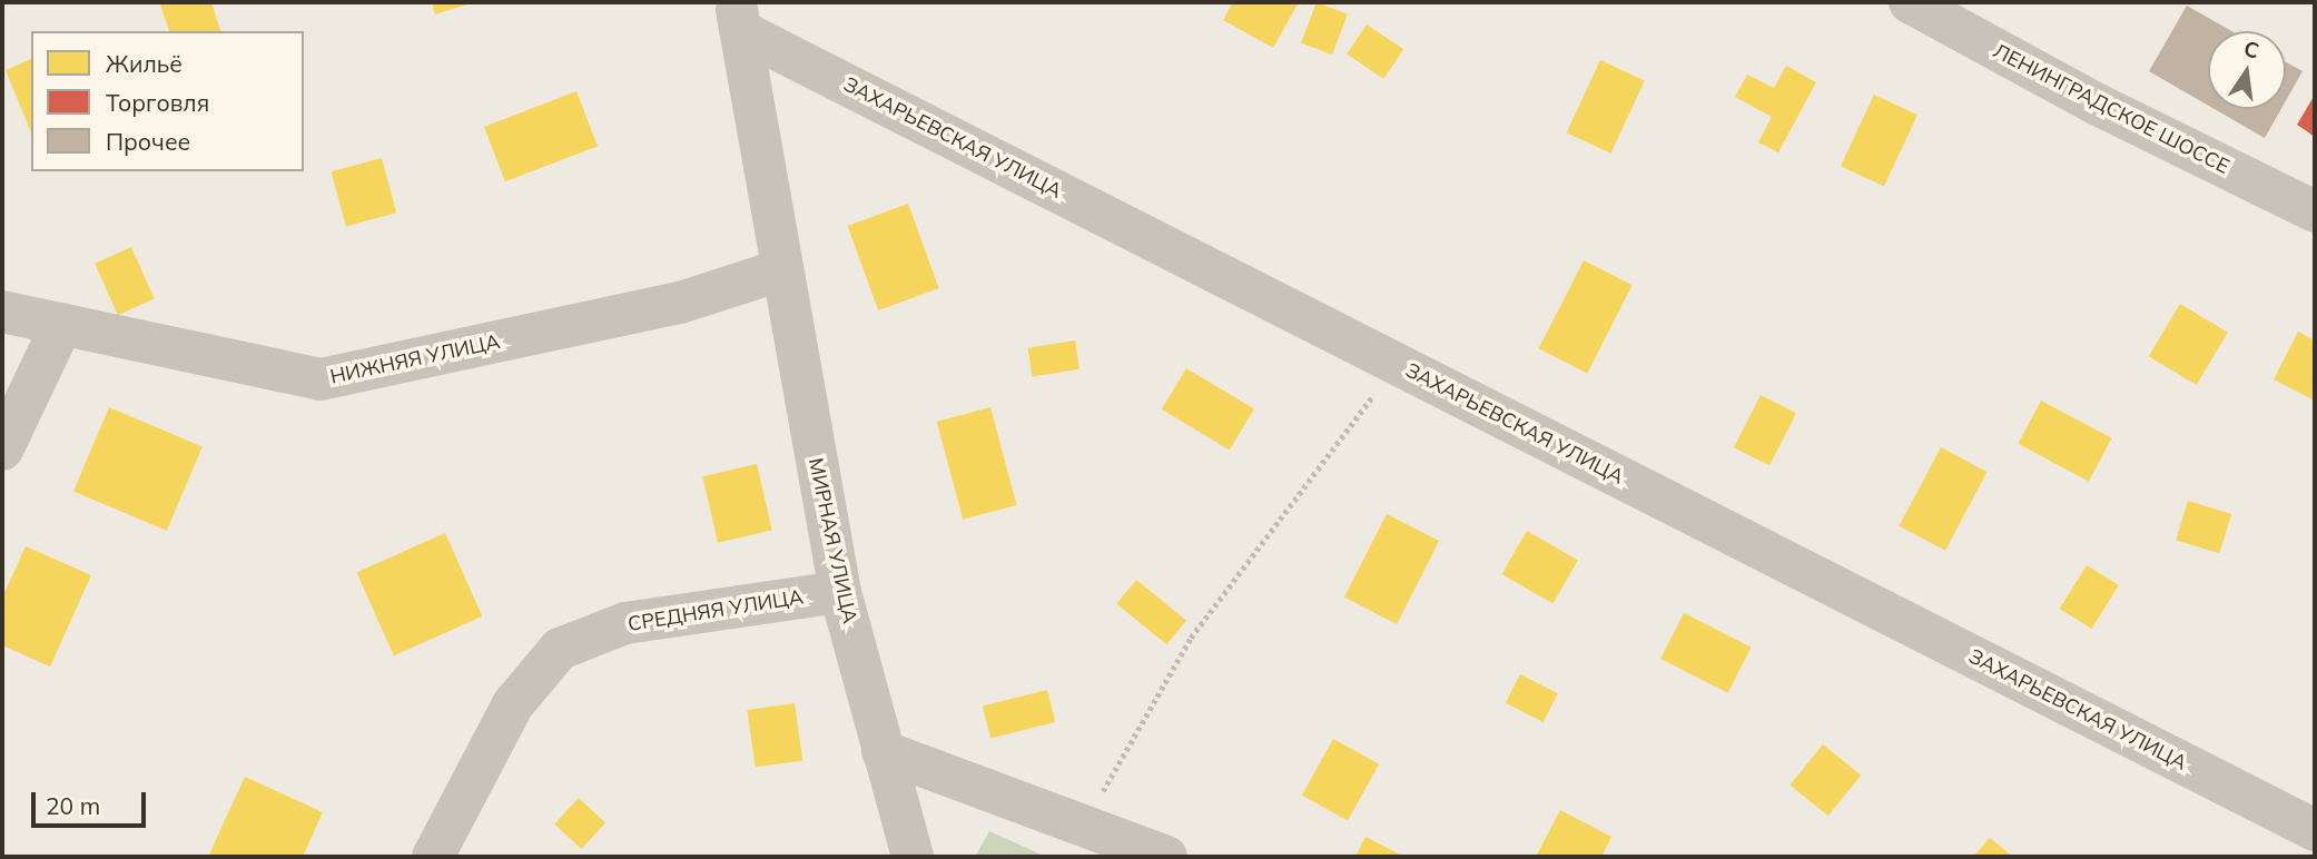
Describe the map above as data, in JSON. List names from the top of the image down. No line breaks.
{"streets":{"street":["ЛЕНИНГРАДСКОЕ ШОССЕ","ЗАХАРЬЕВСКАЯ УЛИЦА","НИЖНЯЯ УЛИЦА","МИРНАЯ УЛИЦА","СРЕДНЯЯ УЛИЦА"]},"crossings":[["ЗАХАРЬЕВСКАЯ УЛИЦА","МИРНАЯ УЛИЦА"],["НИЖНЯЯ УЛИЦА","МИРНАЯ УЛИЦА"],["МИРНАЯ УЛИЦА","СРЕДНЯЯ УЛИЦА"]],"legend":["Жильё","Торговля","Прочее"],"scale_bar":"20 m","north":"top"}
